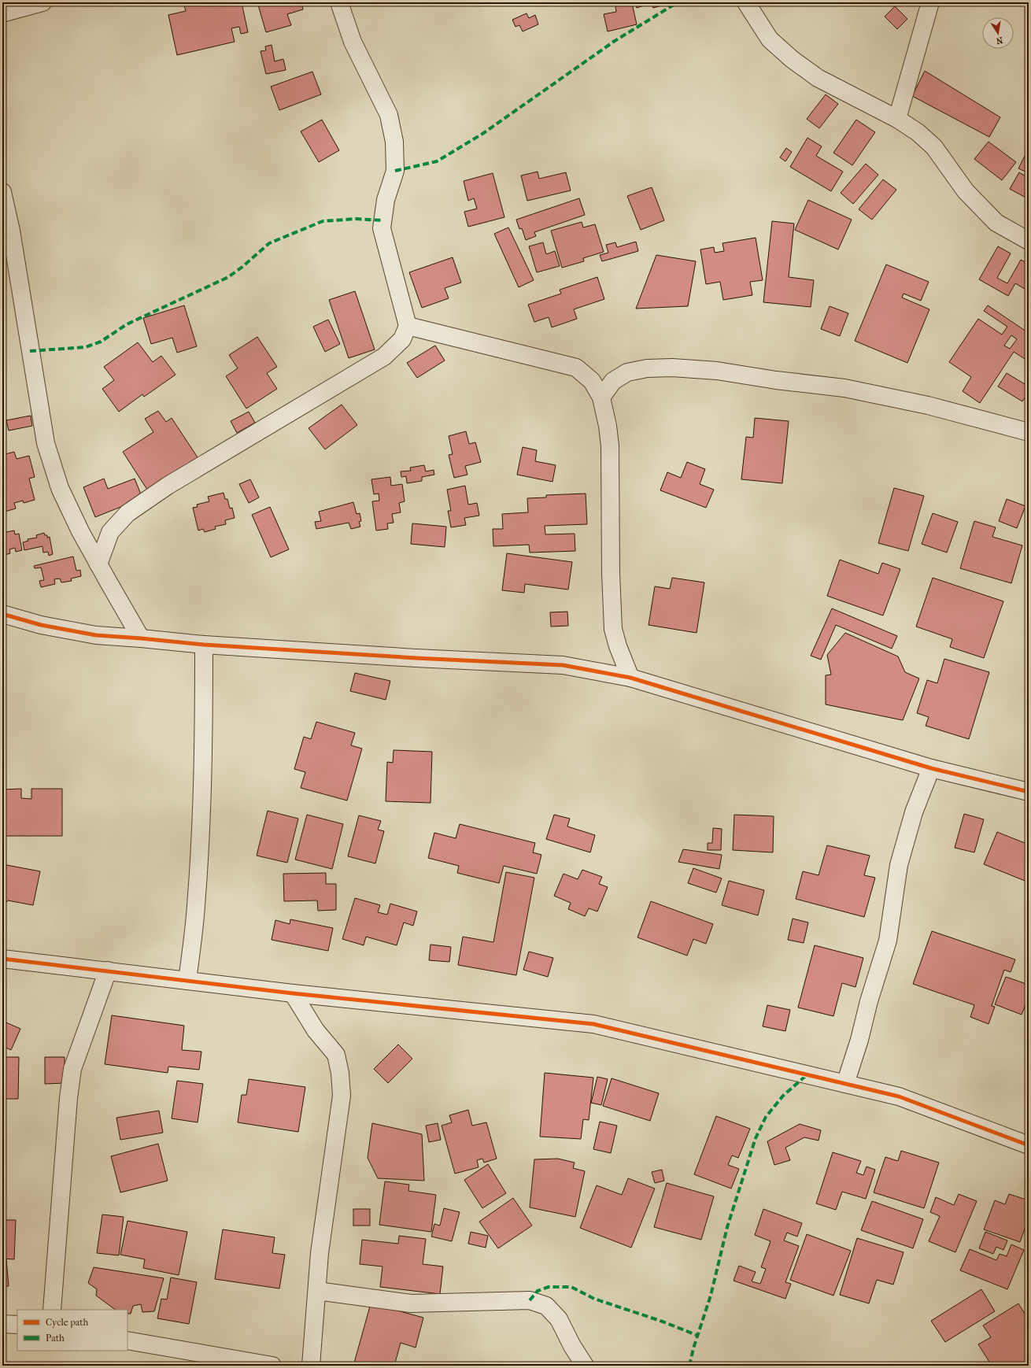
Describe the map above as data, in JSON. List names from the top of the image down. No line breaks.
{"legend":["Cycle path","Path"],"north":"bottom"}
